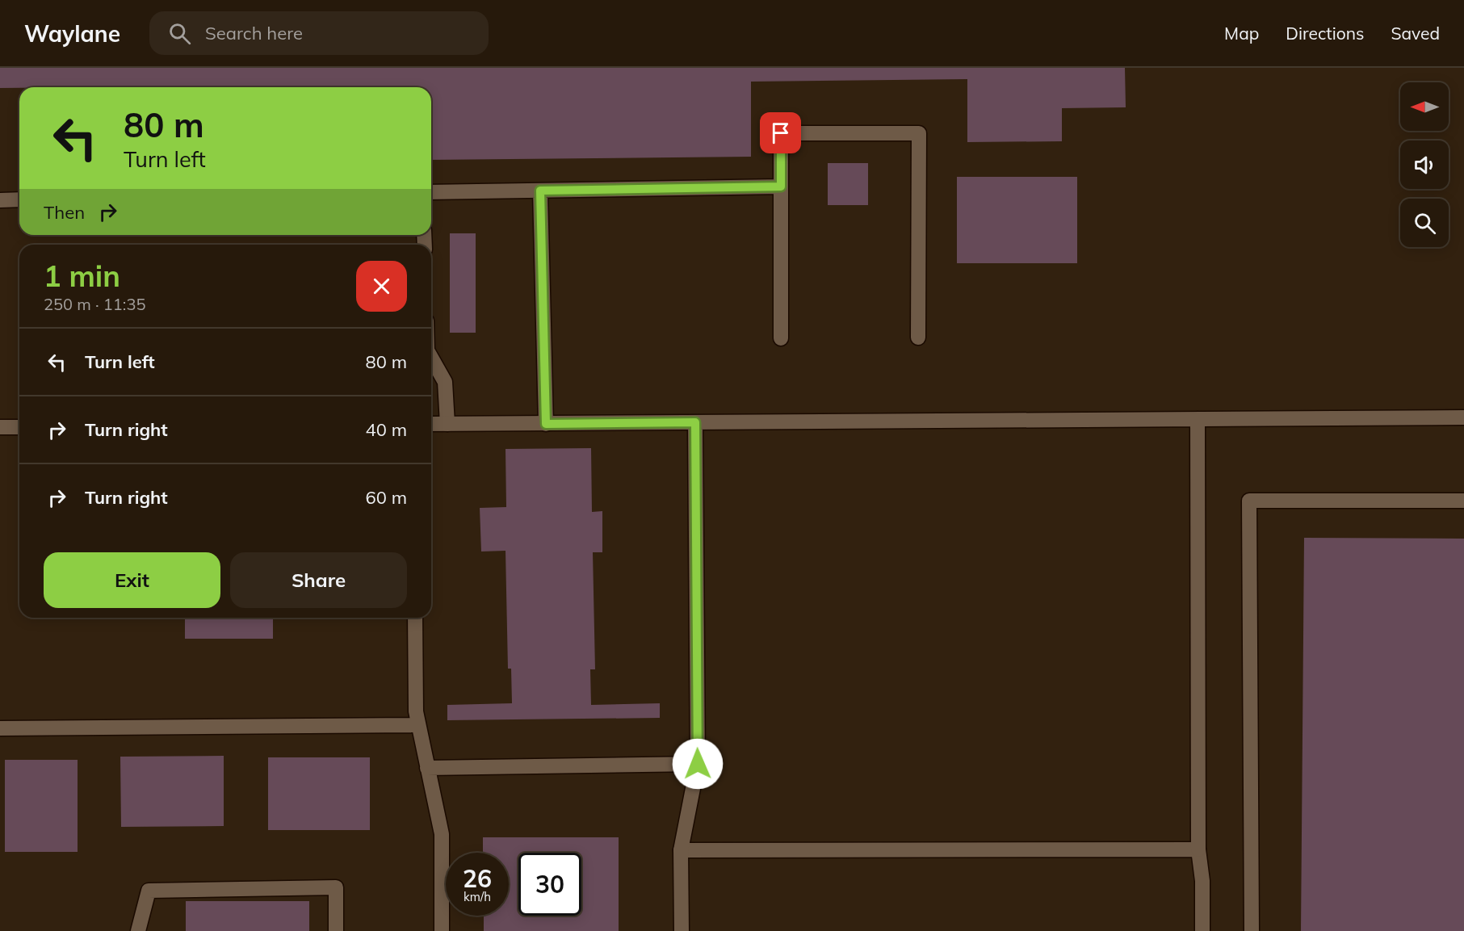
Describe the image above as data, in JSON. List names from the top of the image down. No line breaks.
{"north":"left","page":{"header":"Waylane","search":"Search here","nav":["Map","Directions","Saved"],"turn":["80 m","Turn left"],"then":"Then","heading":["1 min","250 m · 11:35"],"list":[{"name":"Turn left","value":"80 m"},{"name":"Turn right","value":"40 m"},{"name":"Turn right","value":"60 m"}],"buttons":["Exit","Share"],"speed":"26 km/h","limit":"30"}}
